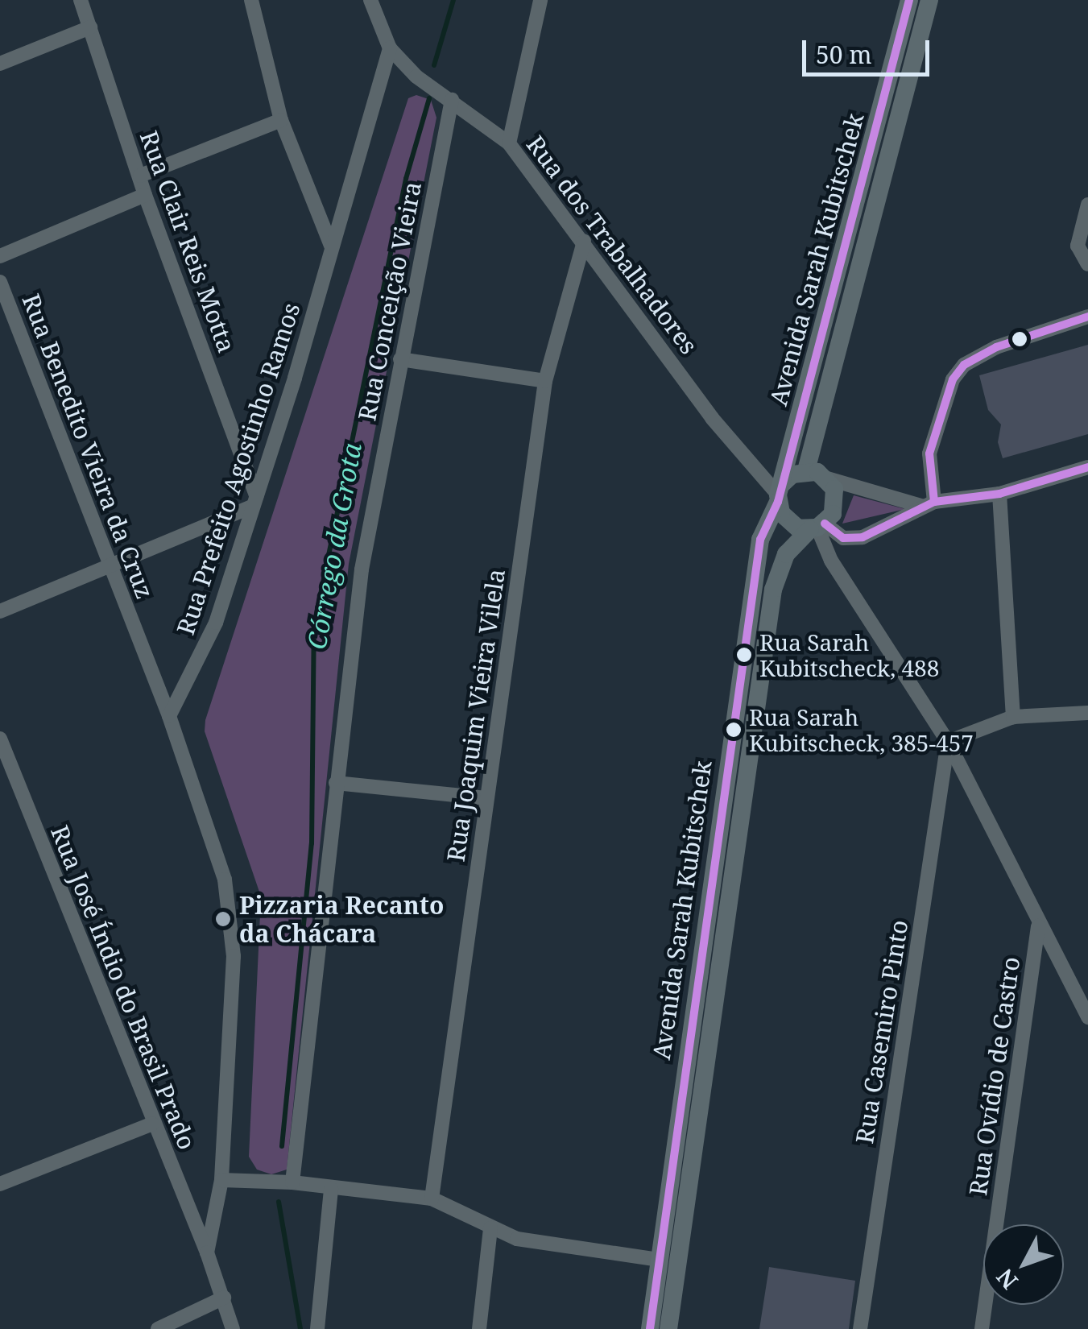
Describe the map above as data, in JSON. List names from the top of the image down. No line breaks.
{"streets":{"main road":["Avenida Sarah Kubitschek"],"street":["Rua Clair Reis Motta","Rua dos Trabalhadores","Rua Conceição Vieira","Rua Benedito Vieira da Cruz","Rua Prefeito Agostinho Ramos","Rua Joaquim Vieira Vilela","Rua José Índio do Brasil Prado","Rua Casemiro Pinto","Rua Ovídio de Castro"]},"crossings":[["Rua Clair Reis Motta","Rua Prefeito Agostinho Ramos"],["Rua dos Trabalhadores","Avenida Sarah Kubitschek"],["Rua dos Trabalhadores","Rua Conceição Vieira"],["Rua dos Trabalhadores","Rua Prefeito Agostinho Ramos"],["Rua dos Trabalhadores","Rua Joaquim Vieira Vilela"],["Rua Benedito Vieira da Cruz","Rua Prefeito Agostinho Ramos"]],"water":["Córrego da Grota"],"places":["Rua Sarah Kubitscheck, 488","Rua Sarah Kubitscheck, 385-457","Pizzaria Recanto da Chácara"],"scale_bar":"50 m","north":"bottom left"}
